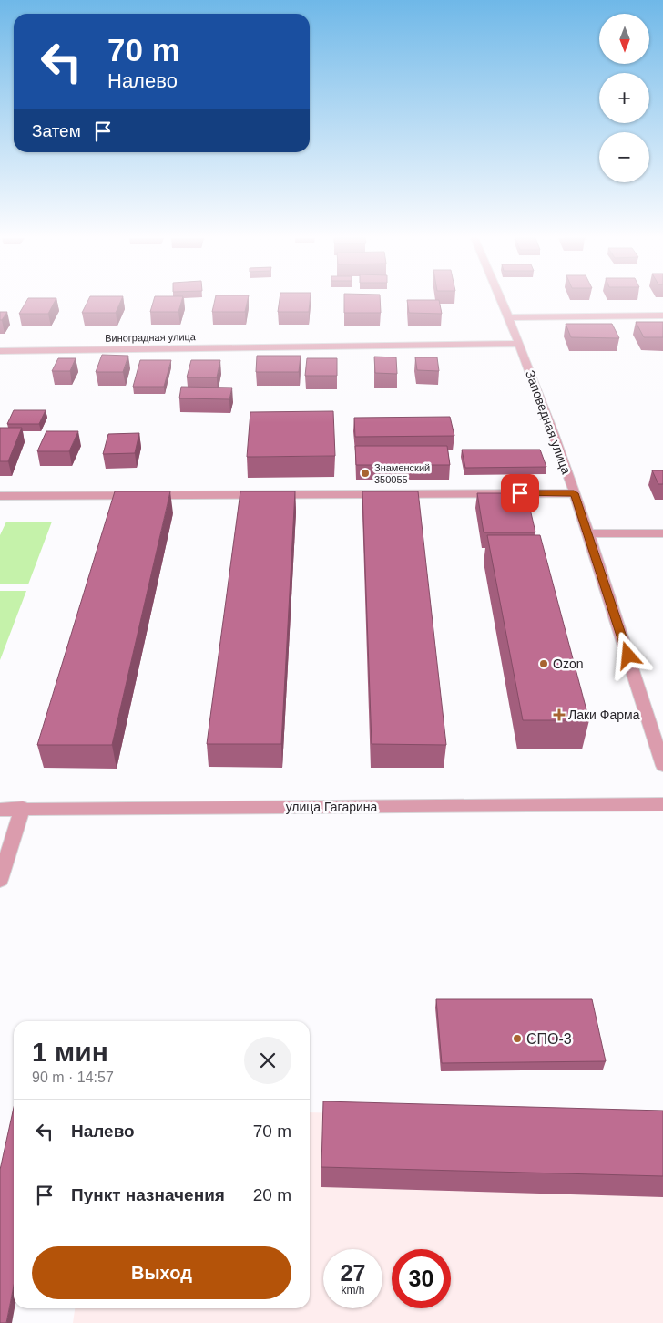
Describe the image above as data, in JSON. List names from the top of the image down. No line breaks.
{"streets":{"street":["Виноградная улица","Заповедная улица","улица Гагарина"]},"crossings":[["Виноградная улица","Заповедная улица"]],"places":{"other":["Знаменский 350055","Ozon","СПО-3"],"health":["Лаки Фарма"]},"north":"bottom","page":{"map_buttons":["+","−"],"turn":["70 m","Налево"],"then":"Затем","heading":["1 мин","90 m · 14:57"],"list":[{"name":"Налево","value":"70 m"},{"name":"Пункт назначения","value":"20 m"}],"buttons":"Выход","speed":"27 km/h","limit":"30"}}
